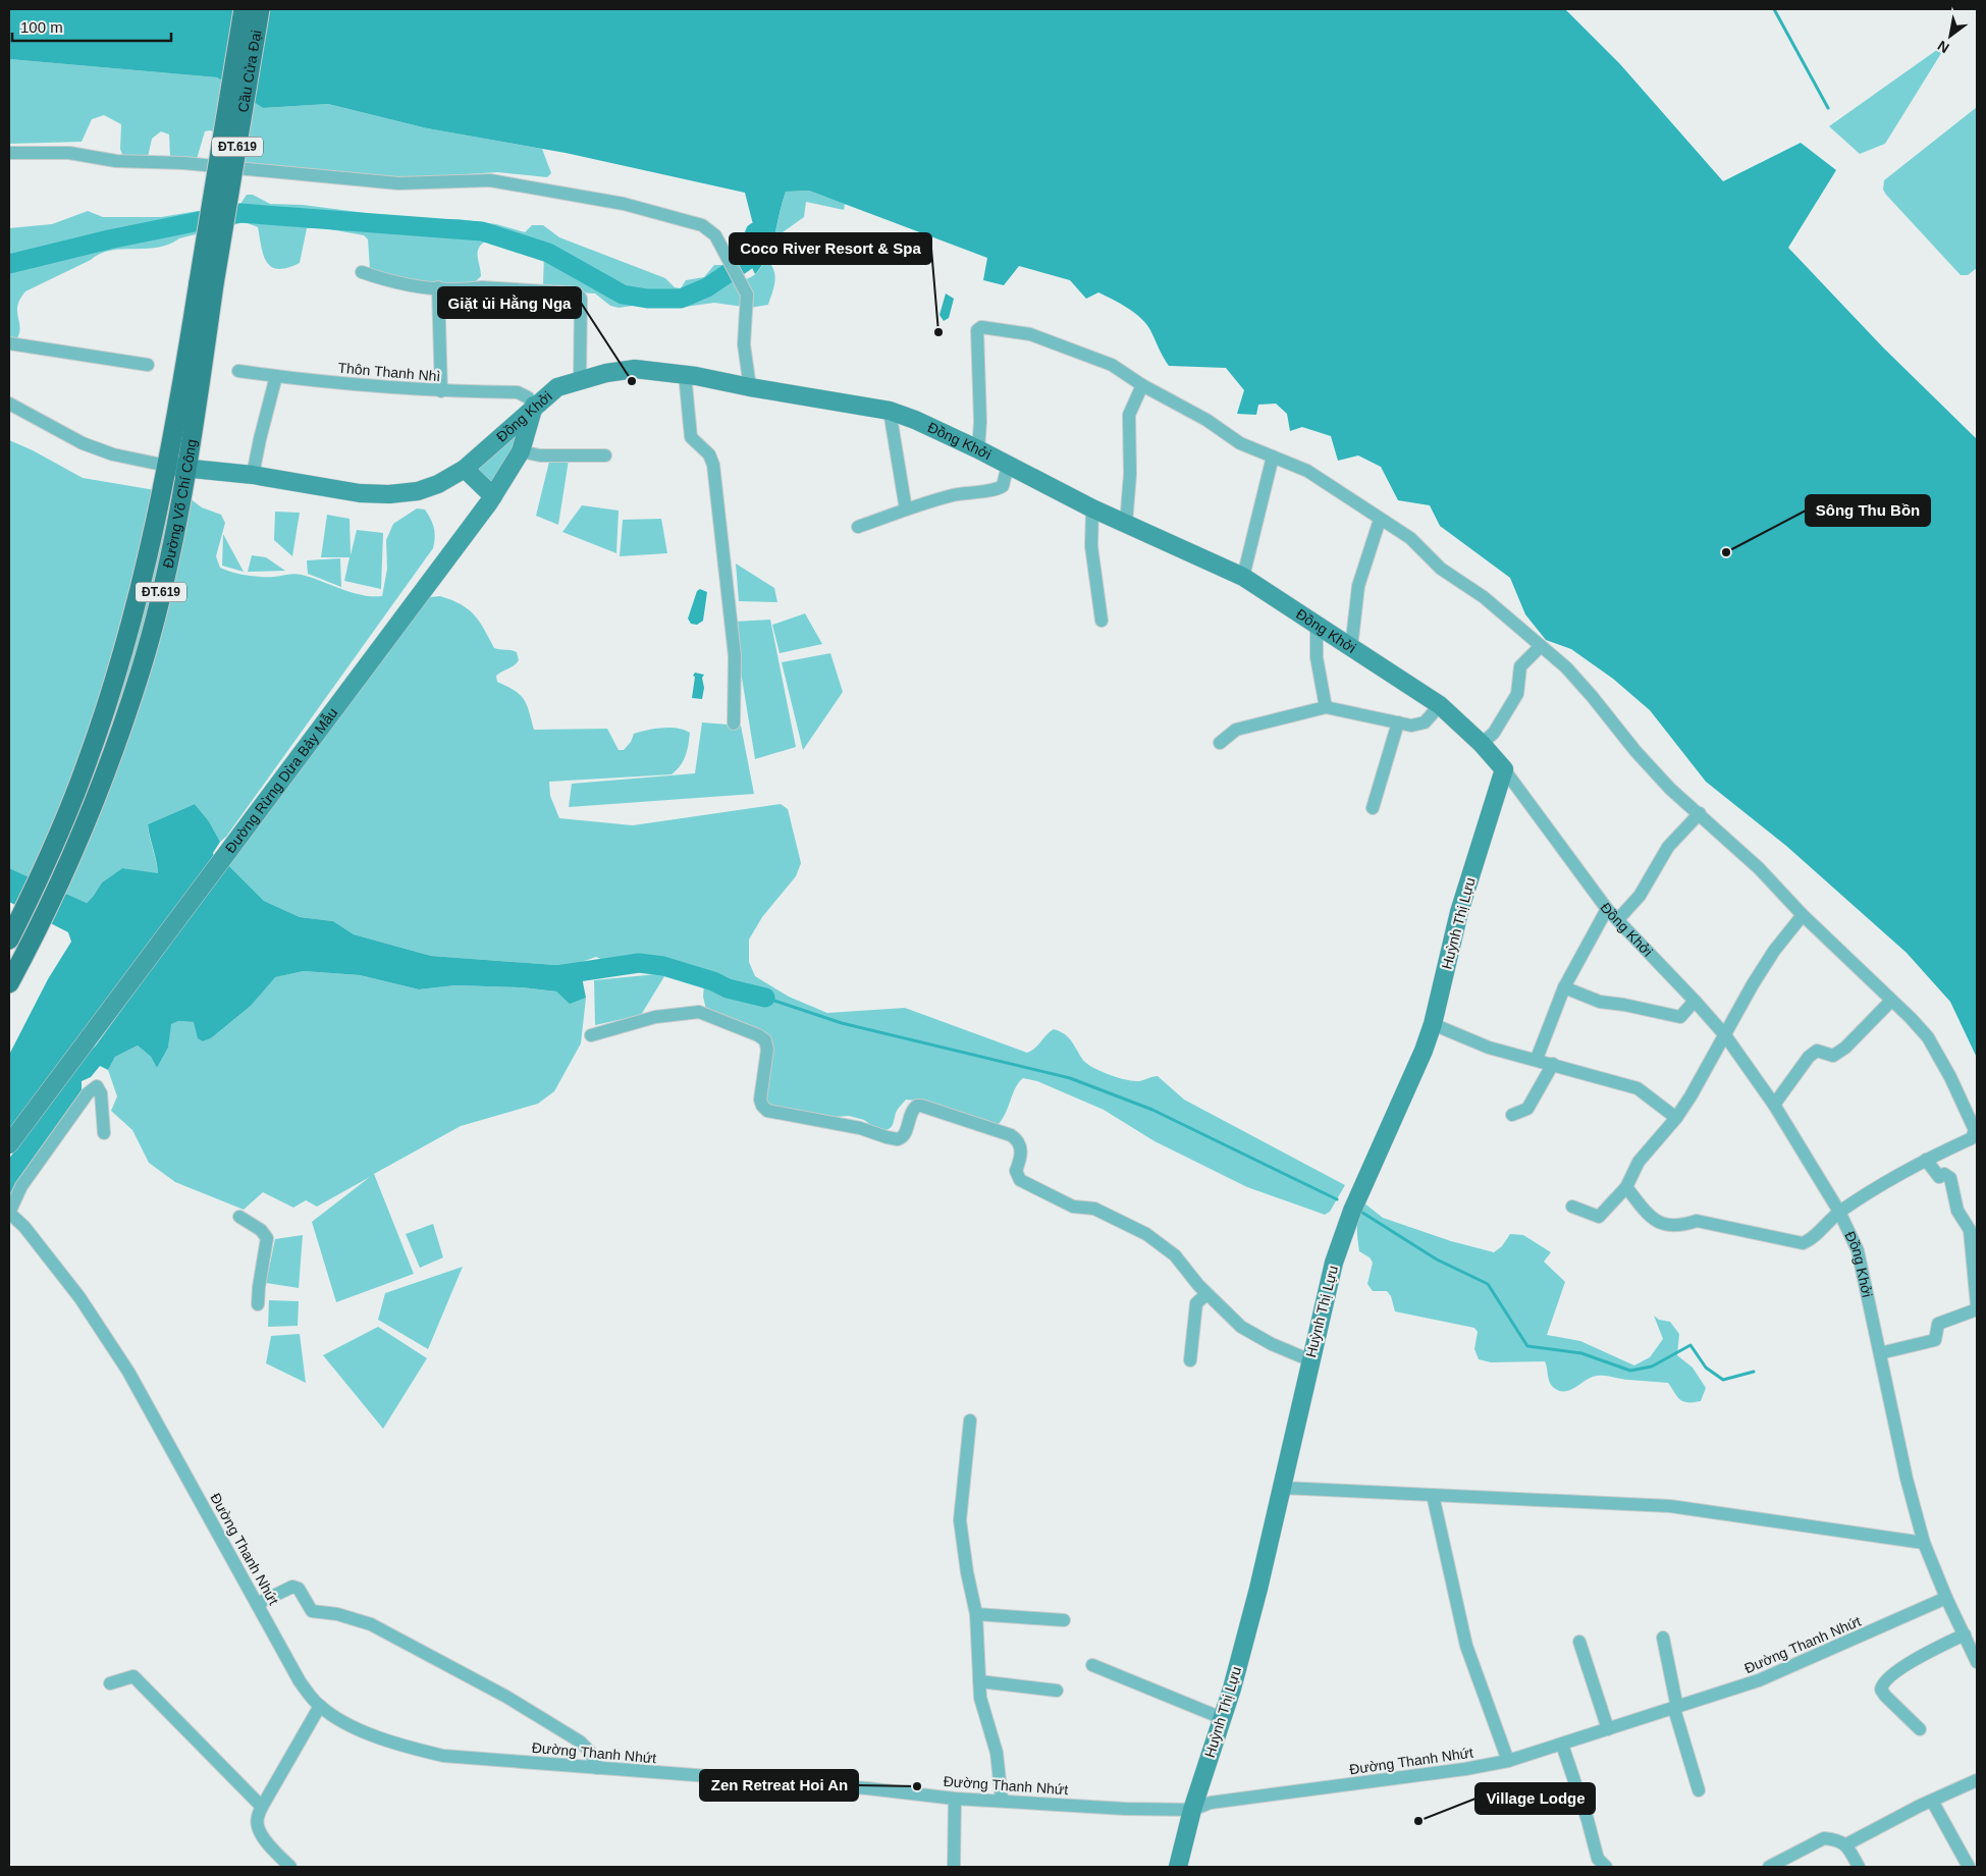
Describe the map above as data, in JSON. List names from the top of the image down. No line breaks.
{"streets":{"main road":["Cầu Cửa Đại","ĐT.619","Đường Võ Chí Công"],"street":["Thôn Thanh Nhì","Đồng Khởi","Đường Rừng Dừa Bảy Mẫu","Huỳnh Thị Lựu","Đường Thanh Nhứt"]},"crossings":[["Cầu Cửa Đại","Đường Võ Chí Công"],["Thôn Thanh Nhì","Đồng Khởi"],["Thôn Thanh Nhì","Đường Rừng Dừa Bảy Mẫu"],["Đồng Khởi","Đường Võ Chí Công"],["Đồng Khởi","Đường Rừng Dừa Bảy Mẫu"],["Đồng Khởi","Huỳnh Thị Lựu"],["Đồng Khởi","Đường Thanh Nhứt"],["Huỳnh Thị Lựu","Đường Thanh Nhứt"]],"places":["Coco River Resort & Spa","Giặt ủi Hằng Nga","Sông Thu Bồn","Zen Retreat Hoi An","Village Lodge"],"scale_bar":"100 m","north":"bottom left"}
